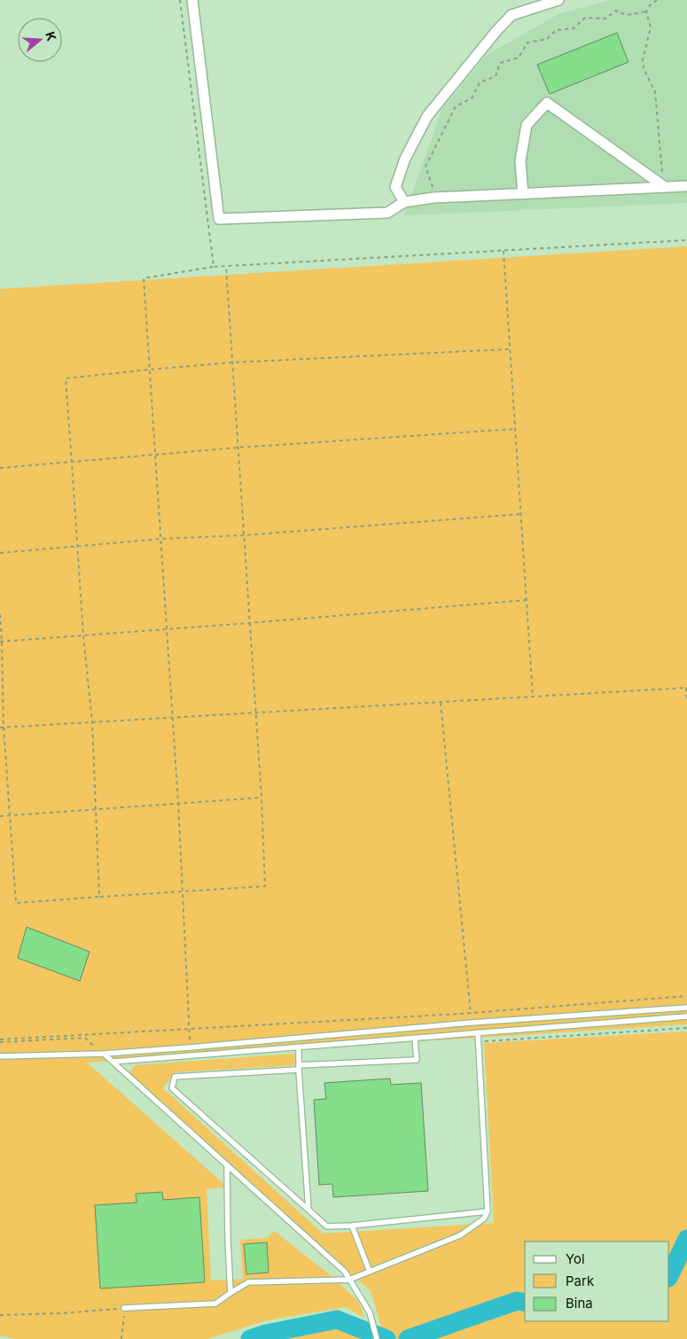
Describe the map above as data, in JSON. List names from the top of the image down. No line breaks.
{"legend":["Yol","Park","Bina"],"north":"right"}
